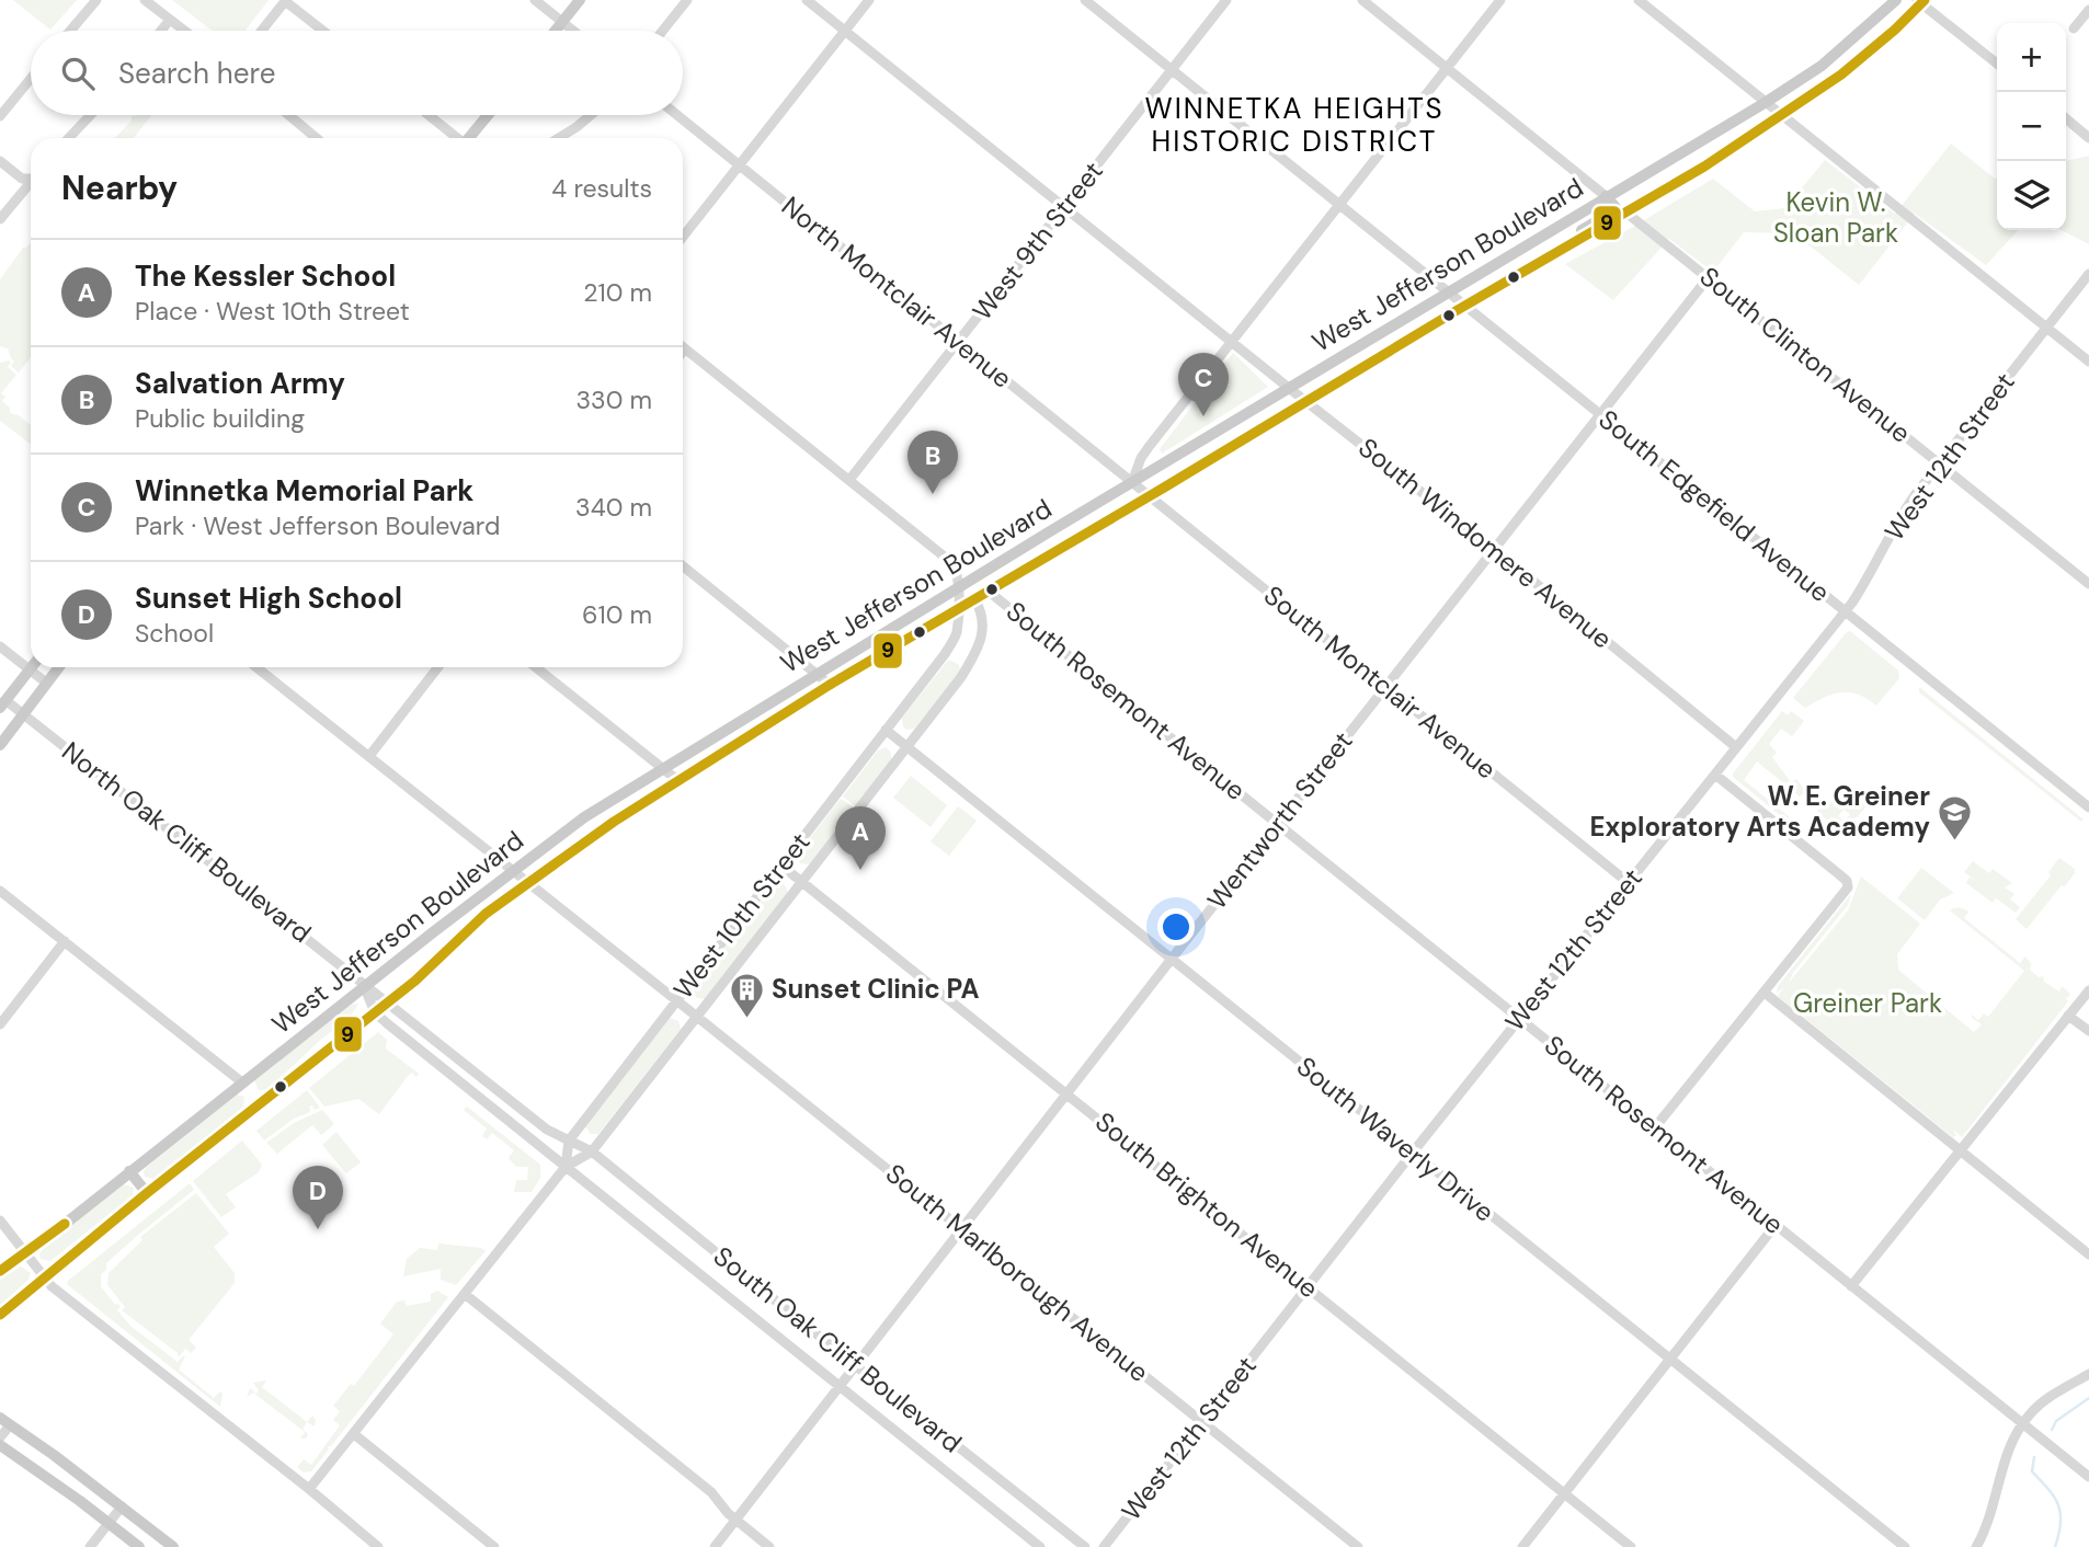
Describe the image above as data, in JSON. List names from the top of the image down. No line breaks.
{"streets":{"main road":["West Jefferson Boulevard"],"street":["West 9th Street","North Montclair Avenue","South Clinton Avenue","West 12th Street","South Edgefield Avenue","South Windomere Avenue","South Montclair Avenue","South Rosemont Avenue","Wentworth Street","North Oak Cliff Boulevard","West 10th Street","South Waverly Drive","South Brighton Avenue","South Marlborough Avenue","South Oak Cliff Boulevard"]},"crossings":[["West 9th Street","North Montclair Avenue"],["West 9th Street","South Edgefield Avenue"],["West 9th Street","South Windomere Avenue"],["West Jefferson Boulevard","North Montclair Avenue"],["West Jefferson Boulevard","South Clinton Avenue"],["West Jefferson Boulevard","South Edgefield Avenue"],["West Jefferson Boulevard","South Windomere Avenue"],["West Jefferson Boulevard","South Montclair Avenue"],["West Jefferson Boulevard","South Rosemont Avenue"],["West Jefferson Boulevard","North Oak Cliff Boulevard"],["West Jefferson Boulevard","West 10th Street"],["West Jefferson Boulevard","South Marlborough Avenue"],["North Montclair Avenue","South Montclair Avenue"],["South Clinton Avenue","West 12th Street"],["South Clinton Avenue","Wentworth Street"],["West 12th Street","South Edgefield Avenue"],["West 12th Street","South Windomere Avenue"],["West 12th Street","South Montclair Avenue"],["West 12th Street","South Rosemont Avenue"],["West 12th Street","South Waverly Drive"],["West 12th Street","South Brighton Avenue"],["West 12th Street","South Marlborough Avenue"],["South Edgefield Avenue","Wentworth Street"],["South Windomere Avenue","Wentworth Street"],["South Montclair Avenue","Wentworth Street"],["South Rosemont Avenue","Wentworth Street"],["Wentworth Street","South Waverly Drive"],["Wentworth Street","South Brighton Avenue"],["Wentworth Street","South Marlborough Avenue"],["Wentworth Street","South Oak Cliff Boulevard"],["North Oak Cliff Boulevard","West 10th Street"],["North Oak Cliff Boulevard","South Oak Cliff Boulevard"],["West 10th Street","South Waverly Drive"],["West 10th Street","South Brighton Avenue"],["West 10th Street","South Marlborough Avenue"],["West 10th Street","South Oak Cliff Boulevard"]],"districts":["WINNETKA HEIGHTS HISTORIC DISTRICT"],"parks":["Kevin W. Sloan Park","Greiner Park"],"places":{"school or university":["W. E. Greiner Exploratory Arts Academy"],"building":["Sunset Clinic PA"]},"lines":["transit line 9"],"page":{"map_buttons":["+","−"],"search":"Search here","heading":["Nearby","4 results"],"list":[{"mark":"A","name":"The Kessler School","note":"Place · West 10th Street","value":"210 m"},{"mark":"B","name":"Salvation Army","note":"Public building","value":"330 m"},{"mark":"C","name":"Winnetka Memorial Park","note":"Park · West Jefferson Boulevard","value":"340 m"},{"mark":"D","name":"Sunset High School","note":"School","value":"610 m"}],"pins":["C","B","A","D"]}}
